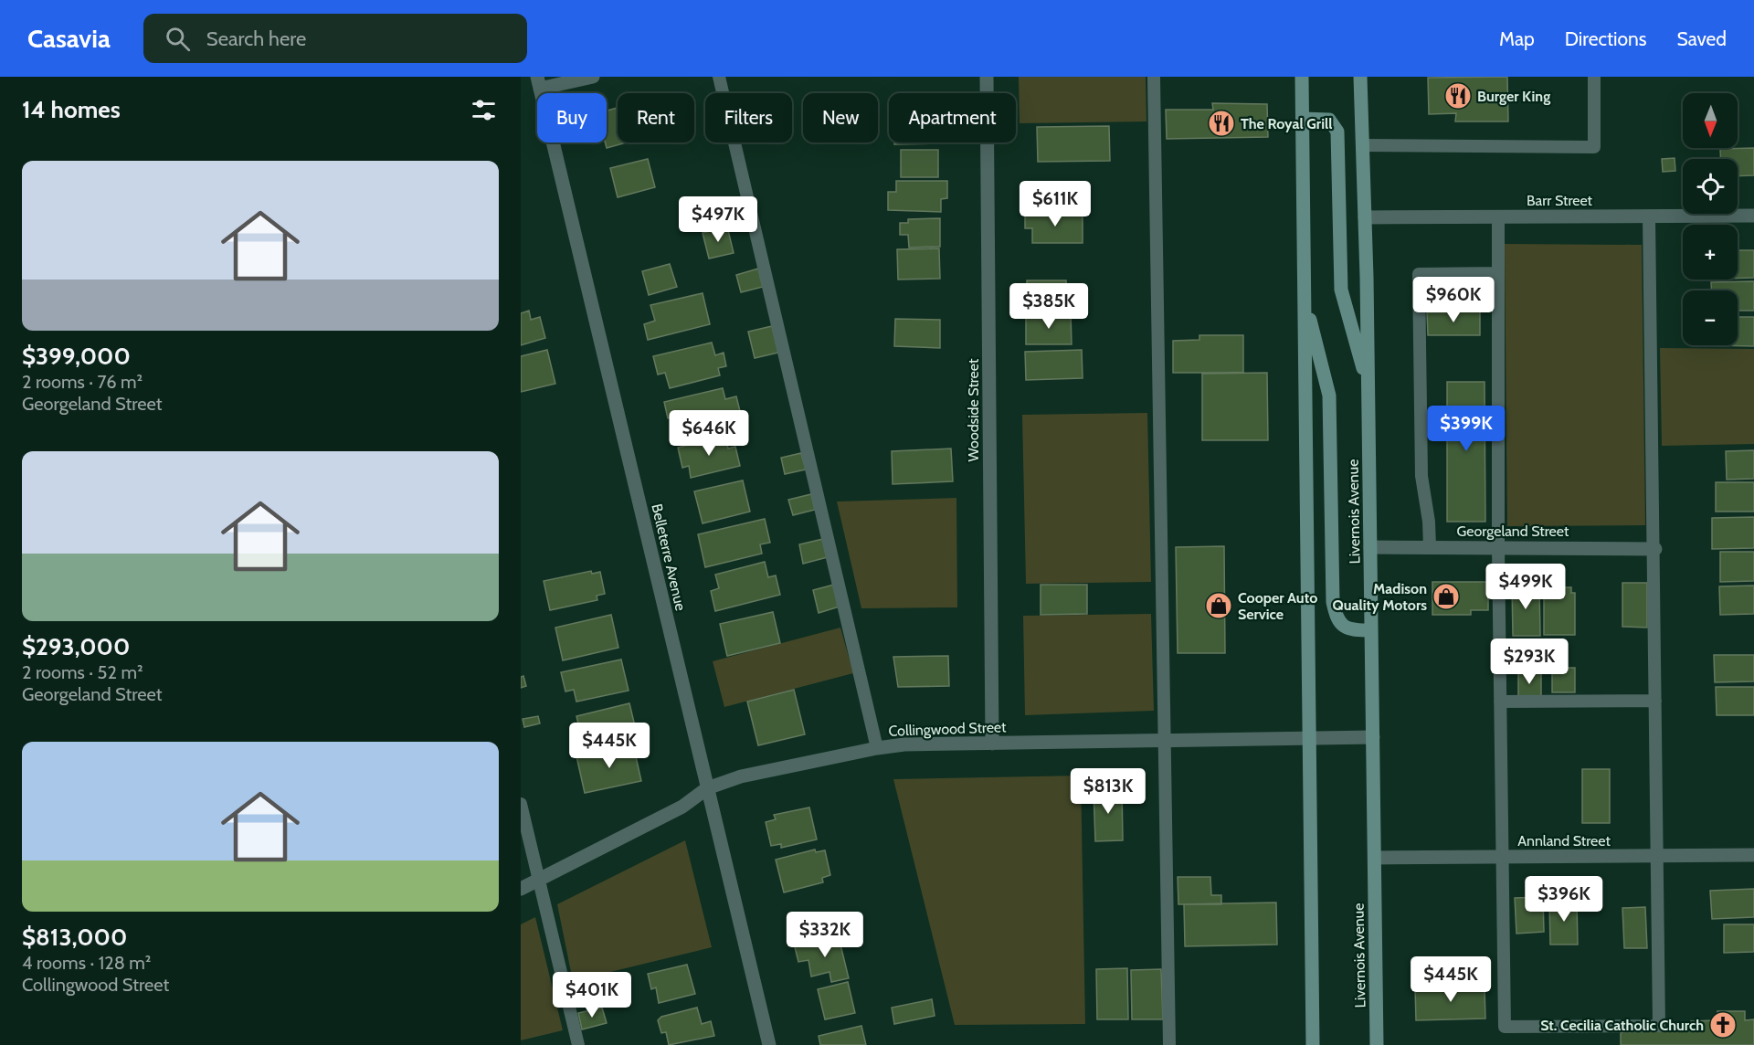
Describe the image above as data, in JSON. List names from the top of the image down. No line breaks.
{"streets":{"main road":["Livernois Avenue"],"street":["Barr Street","Woodside Street","Georgeland Street","Belleterre Avenue","Collingwood Street","Annland Street"]},"crossings":[["Barr Street","Livernois Avenue"],["Woodside Street","Collingwood Street"],["Livernois Avenue","Georgeland Street"],["Livernois Avenue","Collingwood Street"],["Livernois Avenue","Annland Street"],["Belleterre Avenue","Collingwood Street"]],"places":{"restaurant":["Burger King","The Royal Grill"],"shop":["Madison Quality Motors","Cooper Auto Service"],"church":["St. Cecilia Catholic Church"]},"north":"bottom","page":{"header":"Casavia","search":"Search here","nav":["Map","Directions","Saved"],"heading":"14 homes","map_buttons":["+","−"],"chip":["Buy","Rent","Filters","New","Apartment"],"list":[{"name":"$399,000","note":"2 rooms · 76 m² · Georgeland Street"},{"name":"$293,000","note":"2 rooms · 52 m² · Georgeland Street"},{"name":"$813,000","note":"4 rooms · 128 m² · Collingwood Street"}],"price":["$611K","$497K","$960K","$385K","$399K","$646K","$499K","$293K","$445K","$813K","$396K","$332K","$445K","$401K"]}}
